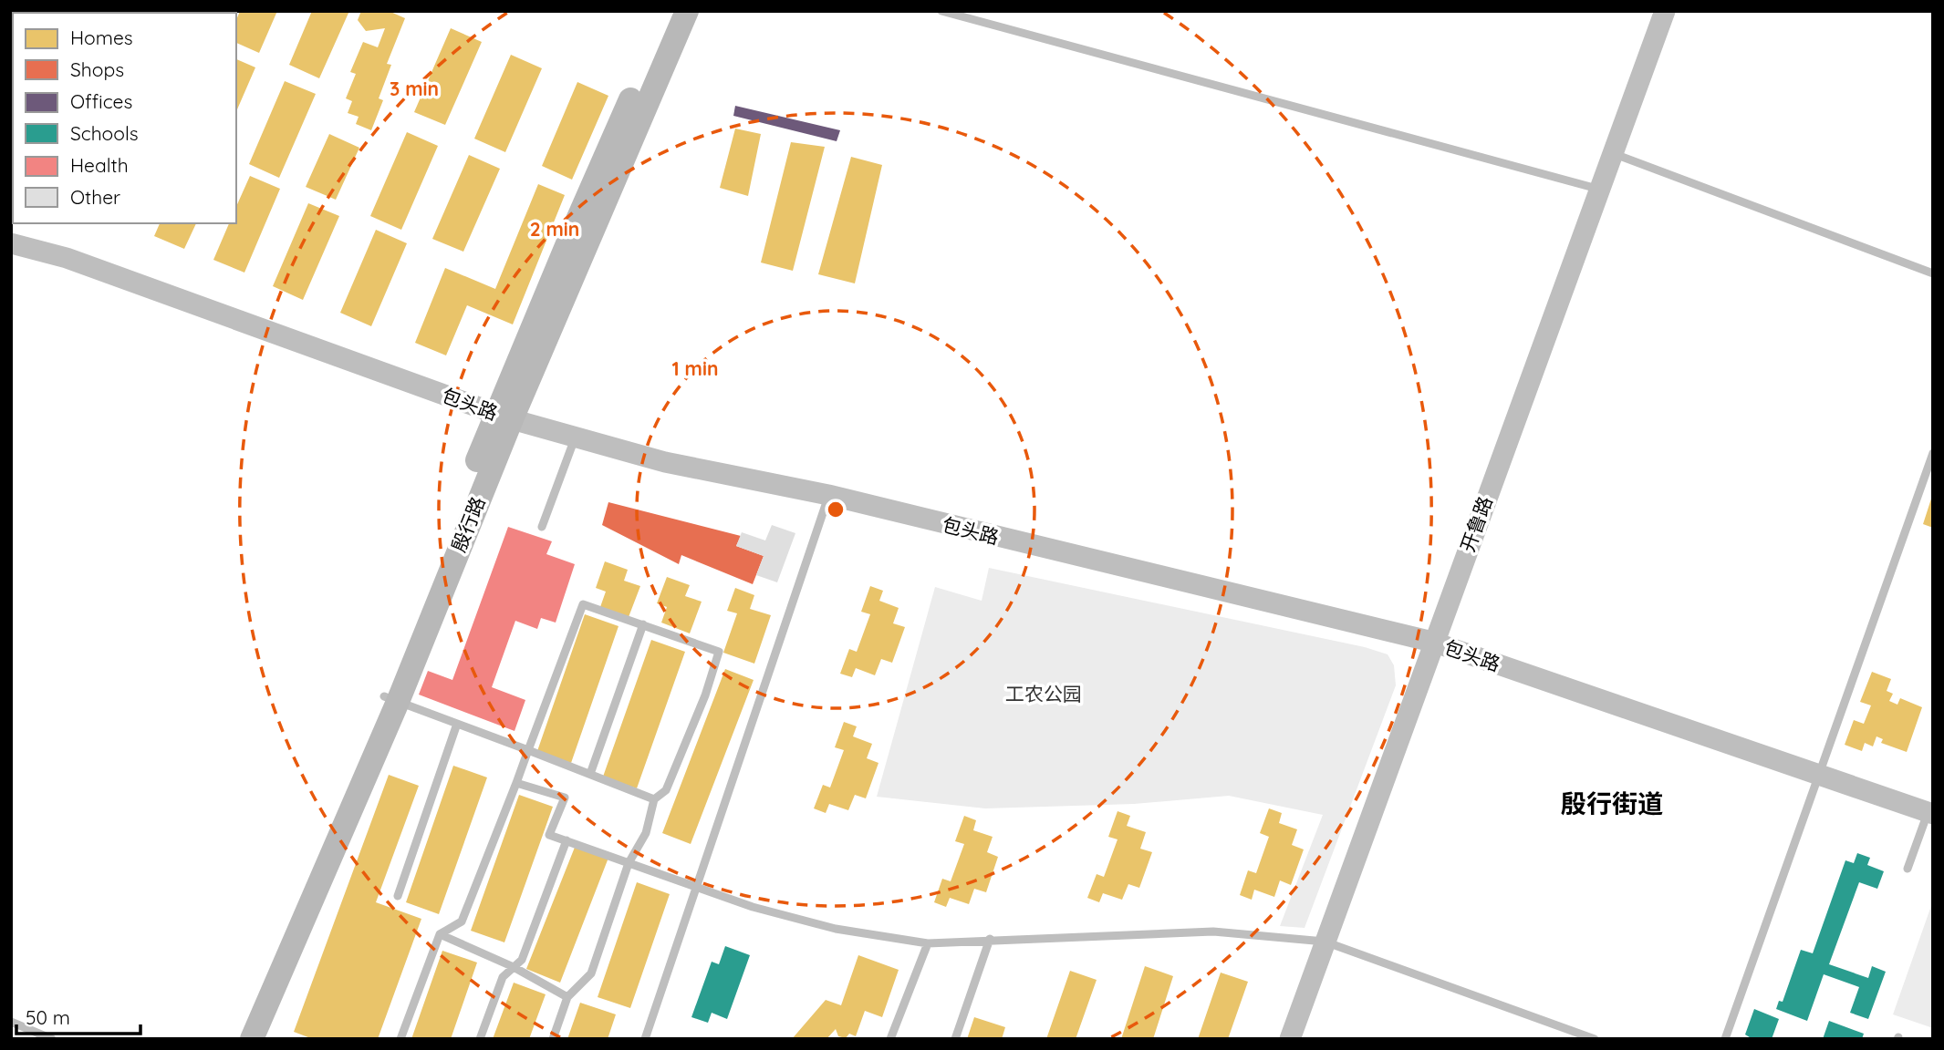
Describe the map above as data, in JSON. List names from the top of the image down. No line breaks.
{"streets":{"main road":["殷行路"],"street":["包头路","开鲁路"]},"crossings":[["包头路","殷行路"],["包头路","开鲁路"]],"districts":["殷行街道"],"parks":["工农公园"],"legend":["Homes","Shops","Offices","Schools","Health","Other"],"scale_bar":"50 m","rings":["3 min","2 min","1 min"]}
